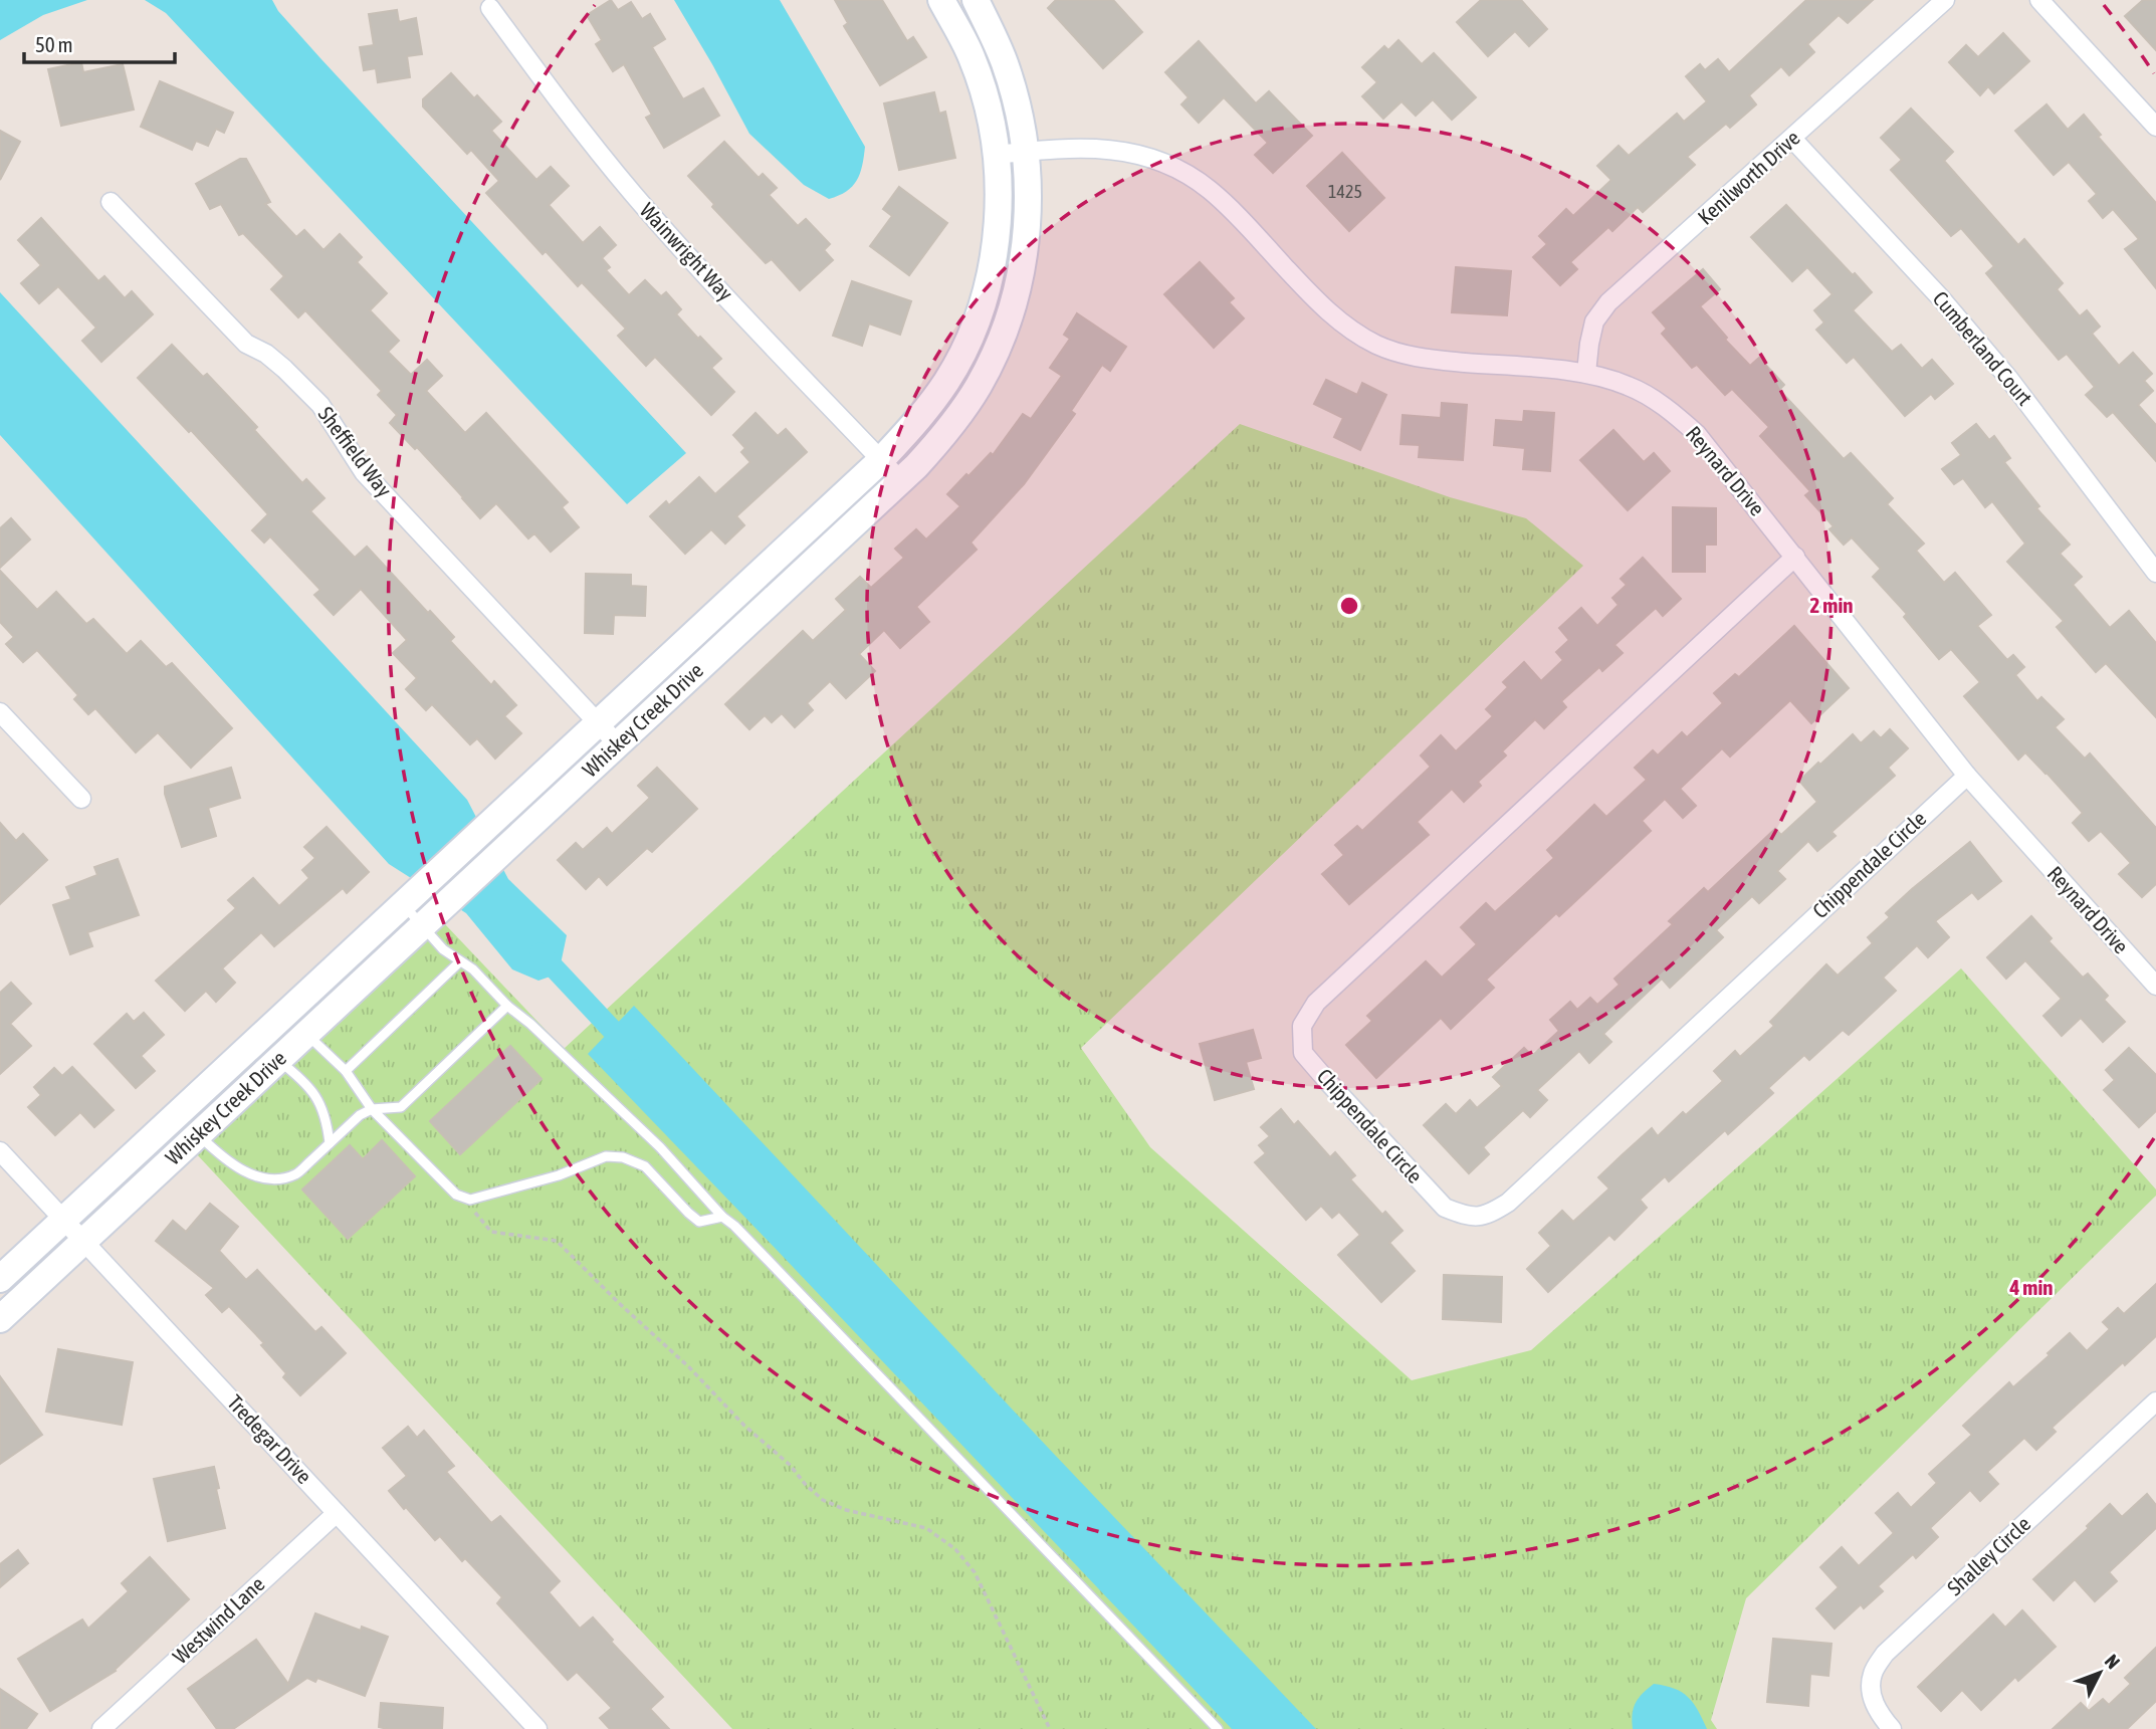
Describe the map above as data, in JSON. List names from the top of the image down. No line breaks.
{"streets":{"street":["Kenilworth Drive","Wainwright Way","Cumberland Court","Sheffield Way","Reynard Drive","Whiskey Creek Drive","Chippendale Circle","Tredegar Drive","Shalley Circle","Westwind Lane"]},"crossings":[["Kenilworth Drive","Cumberland Court"],["Kenilworth Drive","Reynard Drive"],["Wainwright Way","Whiskey Creek Drive"],["Sheffield Way","Whiskey Creek Drive"],["Reynard Drive","Whiskey Creek Drive"],["Reynard Drive","Chippendale Circle"],["Whiskey Creek Drive","Tredegar Drive"],["Tredegar Drive","Westwind Lane"]],"house_numbers":["1425"],"scale_bar":"50 m","north":"top right","rings":["2 min","4 min"]}
